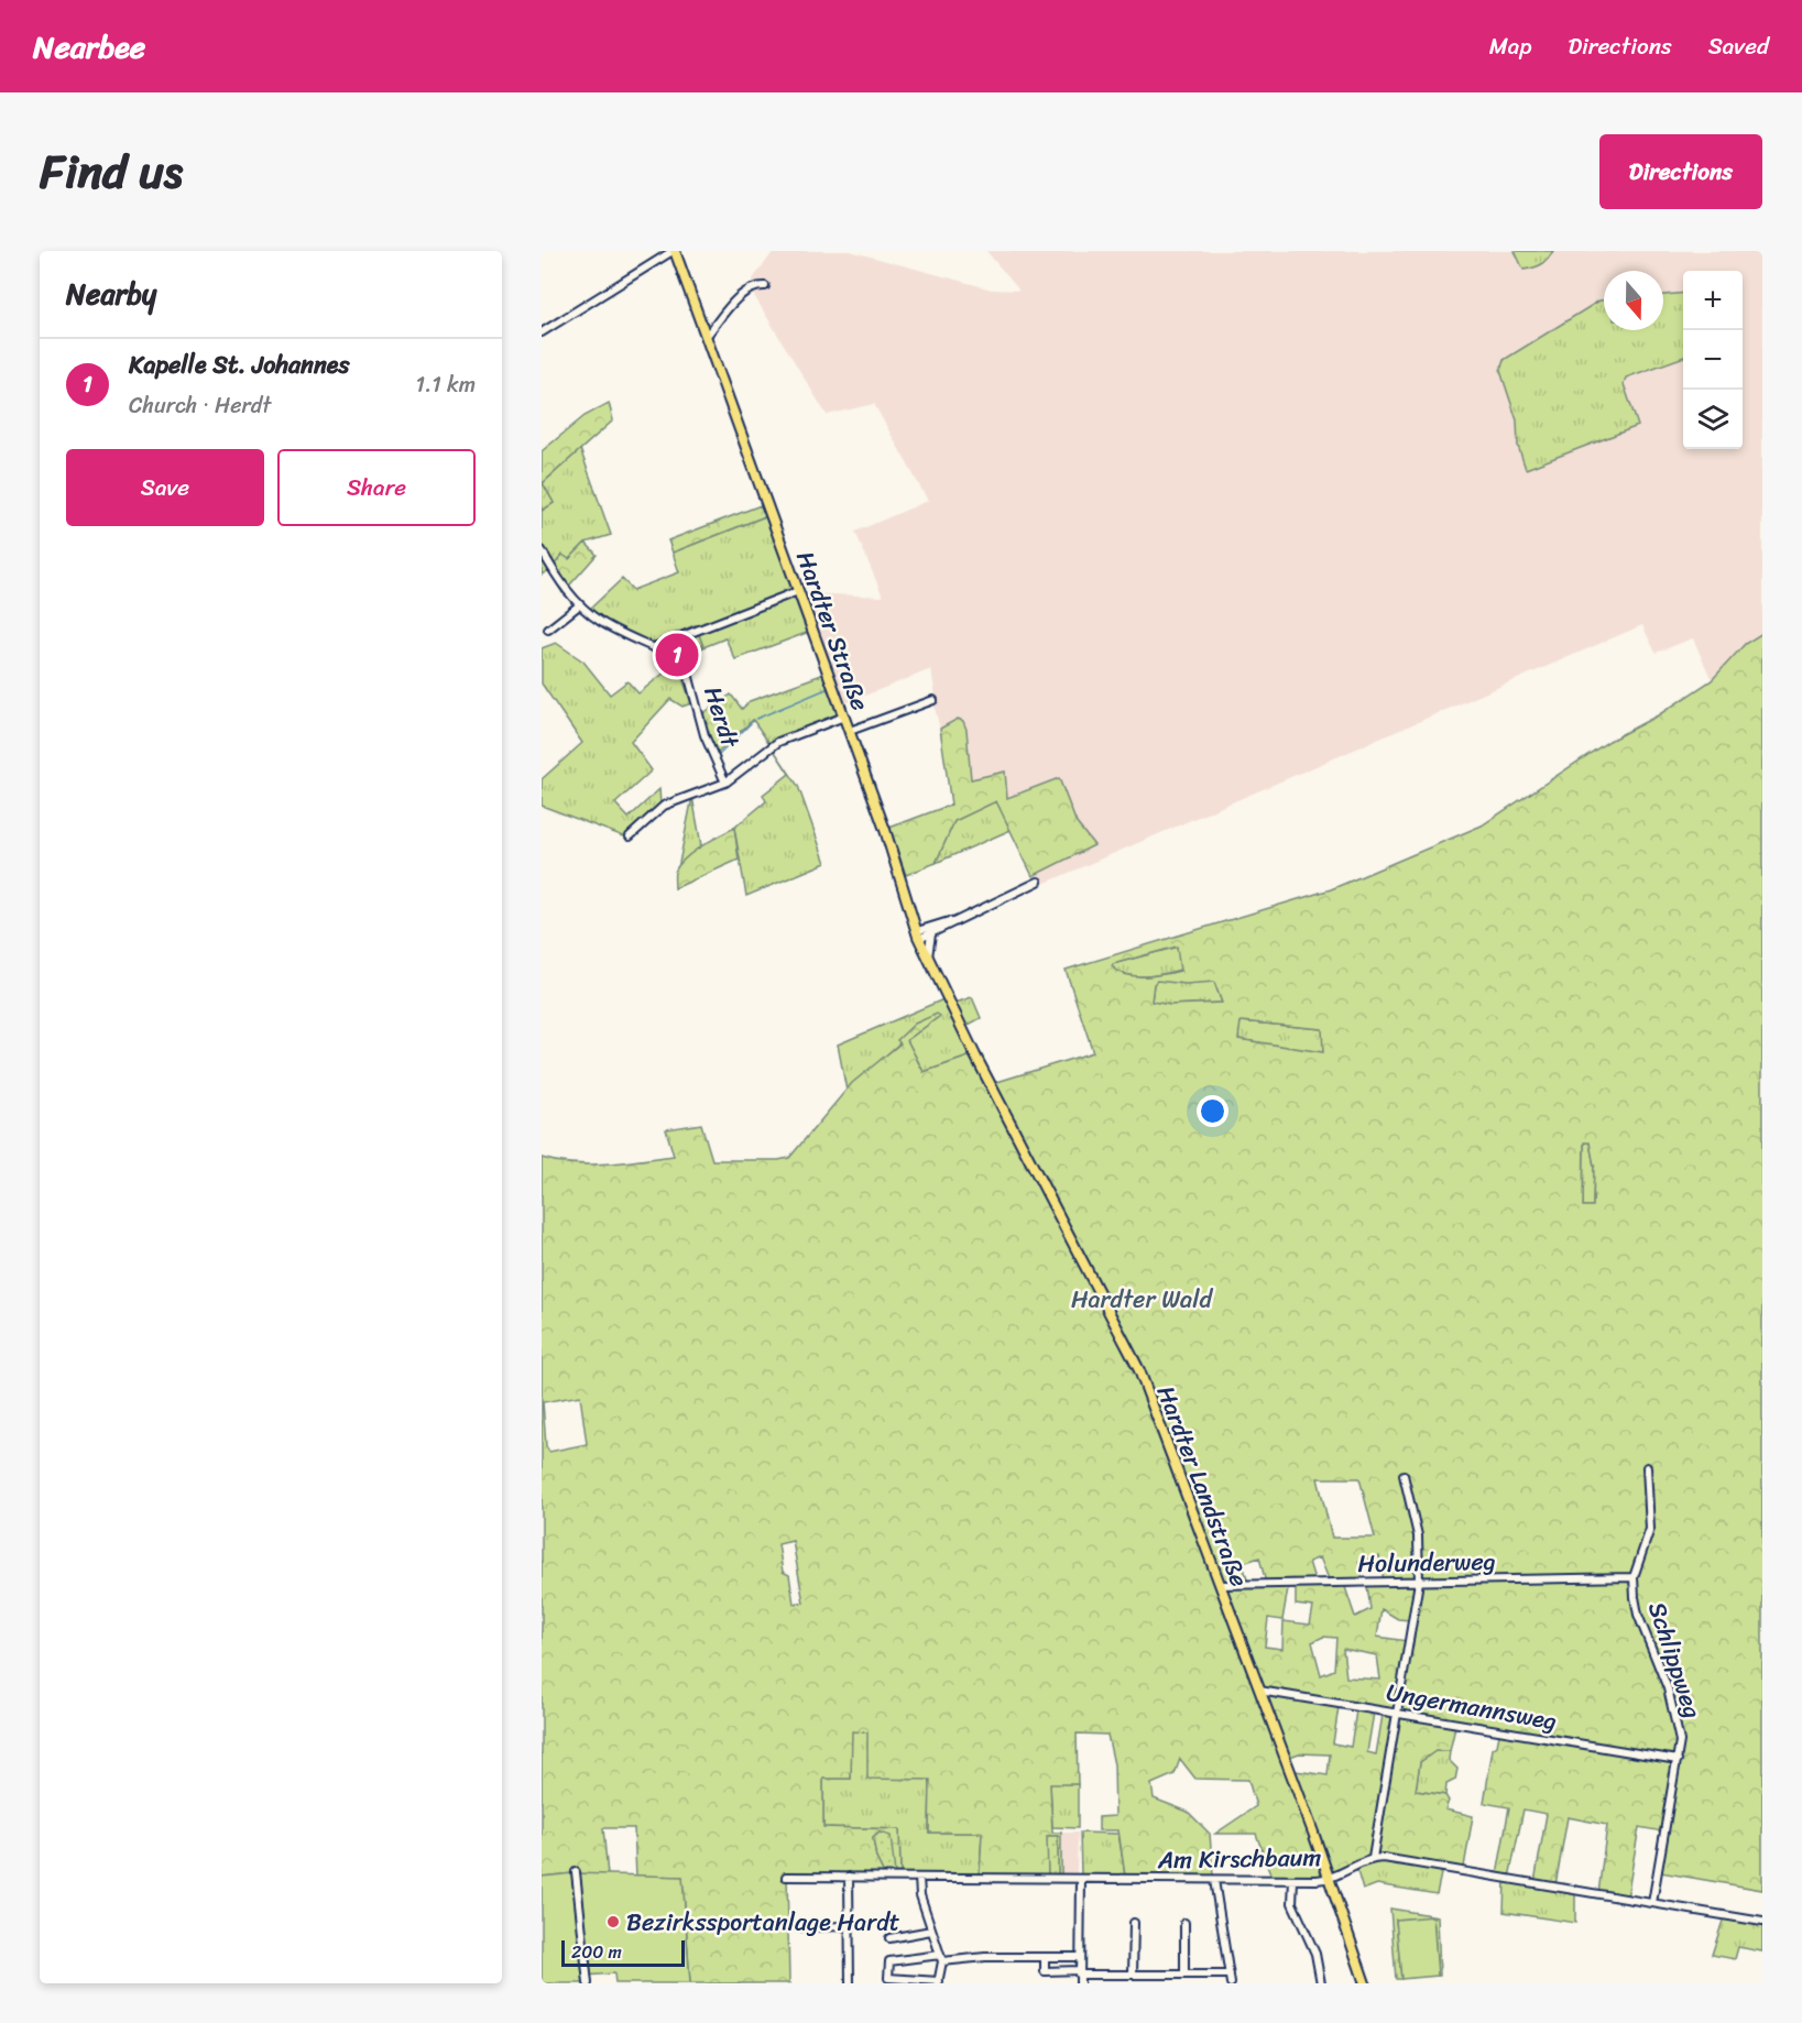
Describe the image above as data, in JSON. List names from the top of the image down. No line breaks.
{"streets":{"main road":["Hardter Straße","Hardter Landstraße"],"street":["Herdt","Holunderweg","Schlippweg","Ungermannsweg","Am Kirschbaum"]},"crossings":[["Hardter Straße","Herdt"],["Hardter Straße","Hardter Landstraße"],["Hardter Landstraße","Holunderweg"],["Hardter Landstraße","Ungermannsweg"],["Hardter Landstraße","Am Kirschbaum"],["Holunderweg","Schlippweg"],["Schlippweg","Ungermannsweg"]],"parks":["Hardter Wald"],"places":["Bezirkssportanlage Hardt"],"scale_bar":"200 m","north":"bottom","page":{"header":"Nearbee","nav":["Map","Directions","Saved"],"title":"Find us","buttons":["Directions",["Save","Share"]],"heading":"Nearby","map_buttons":["+","−"],"list":[{"mark":"1","name":"Kapelle St. Johannes","note":"Church · Herdt","value":"1.1 km"}],"pins":"1","scale":"200 m"}}
